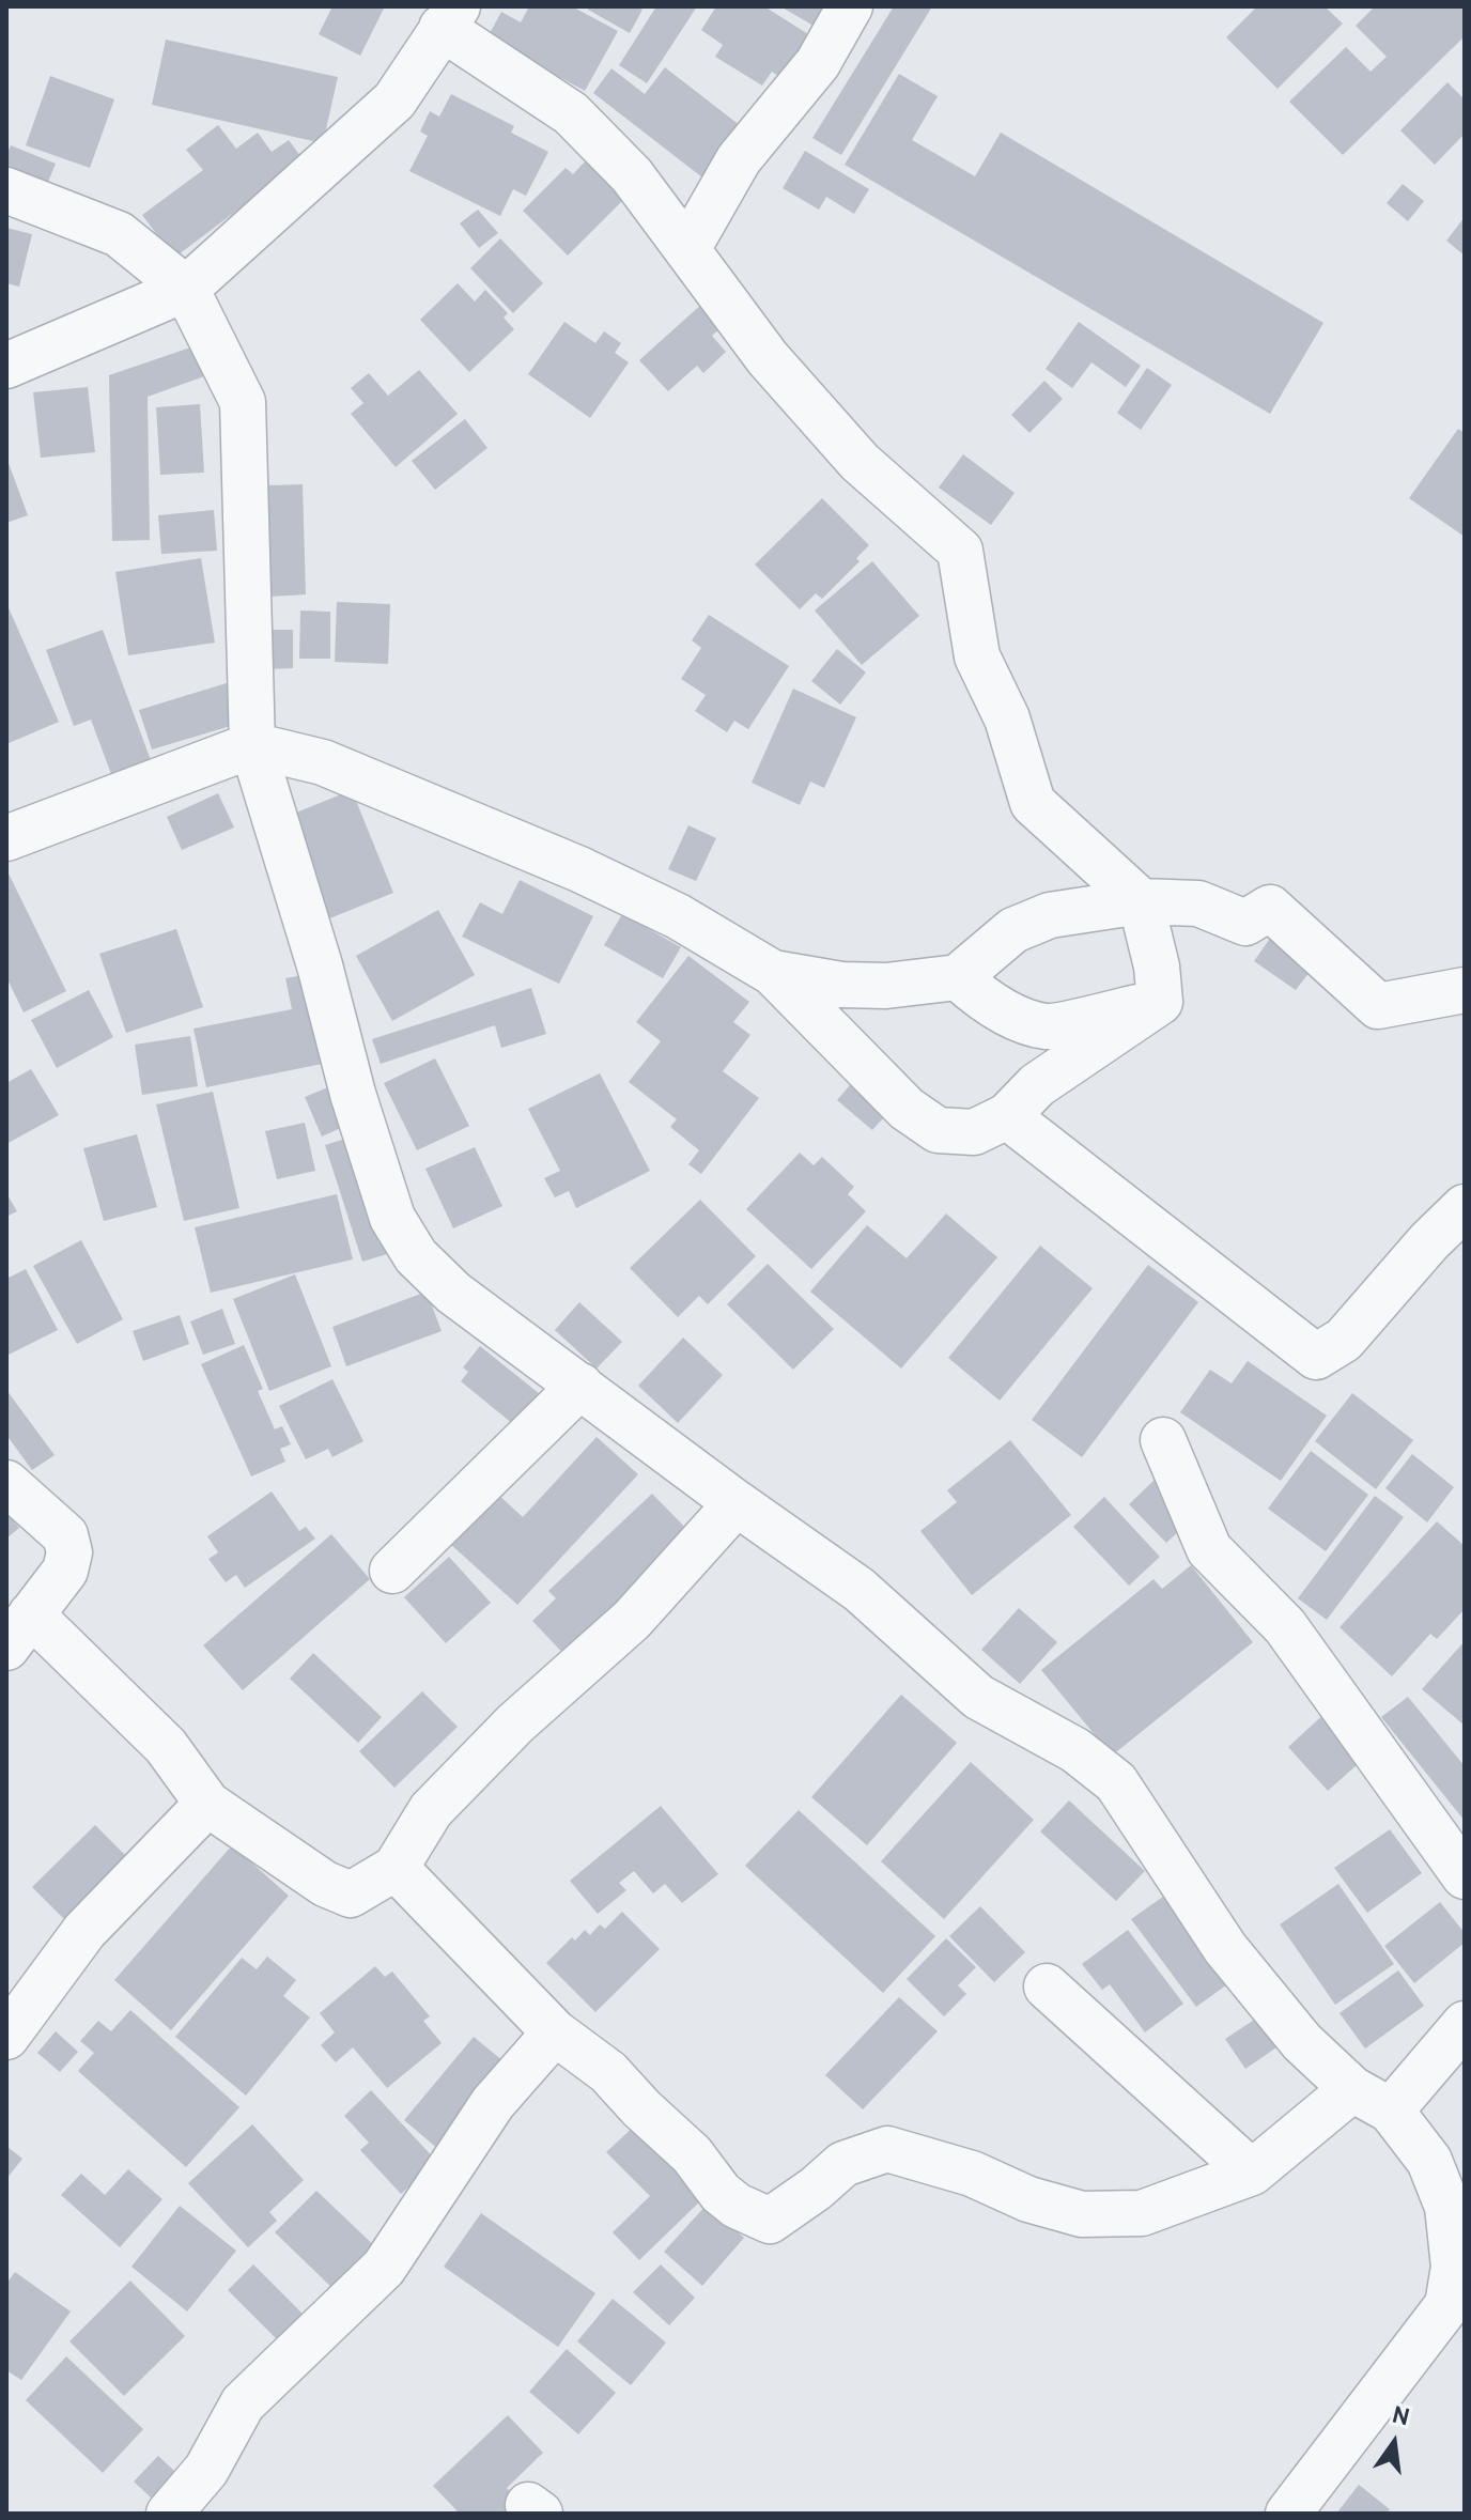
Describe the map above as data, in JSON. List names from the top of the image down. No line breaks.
{"north":"top"}
